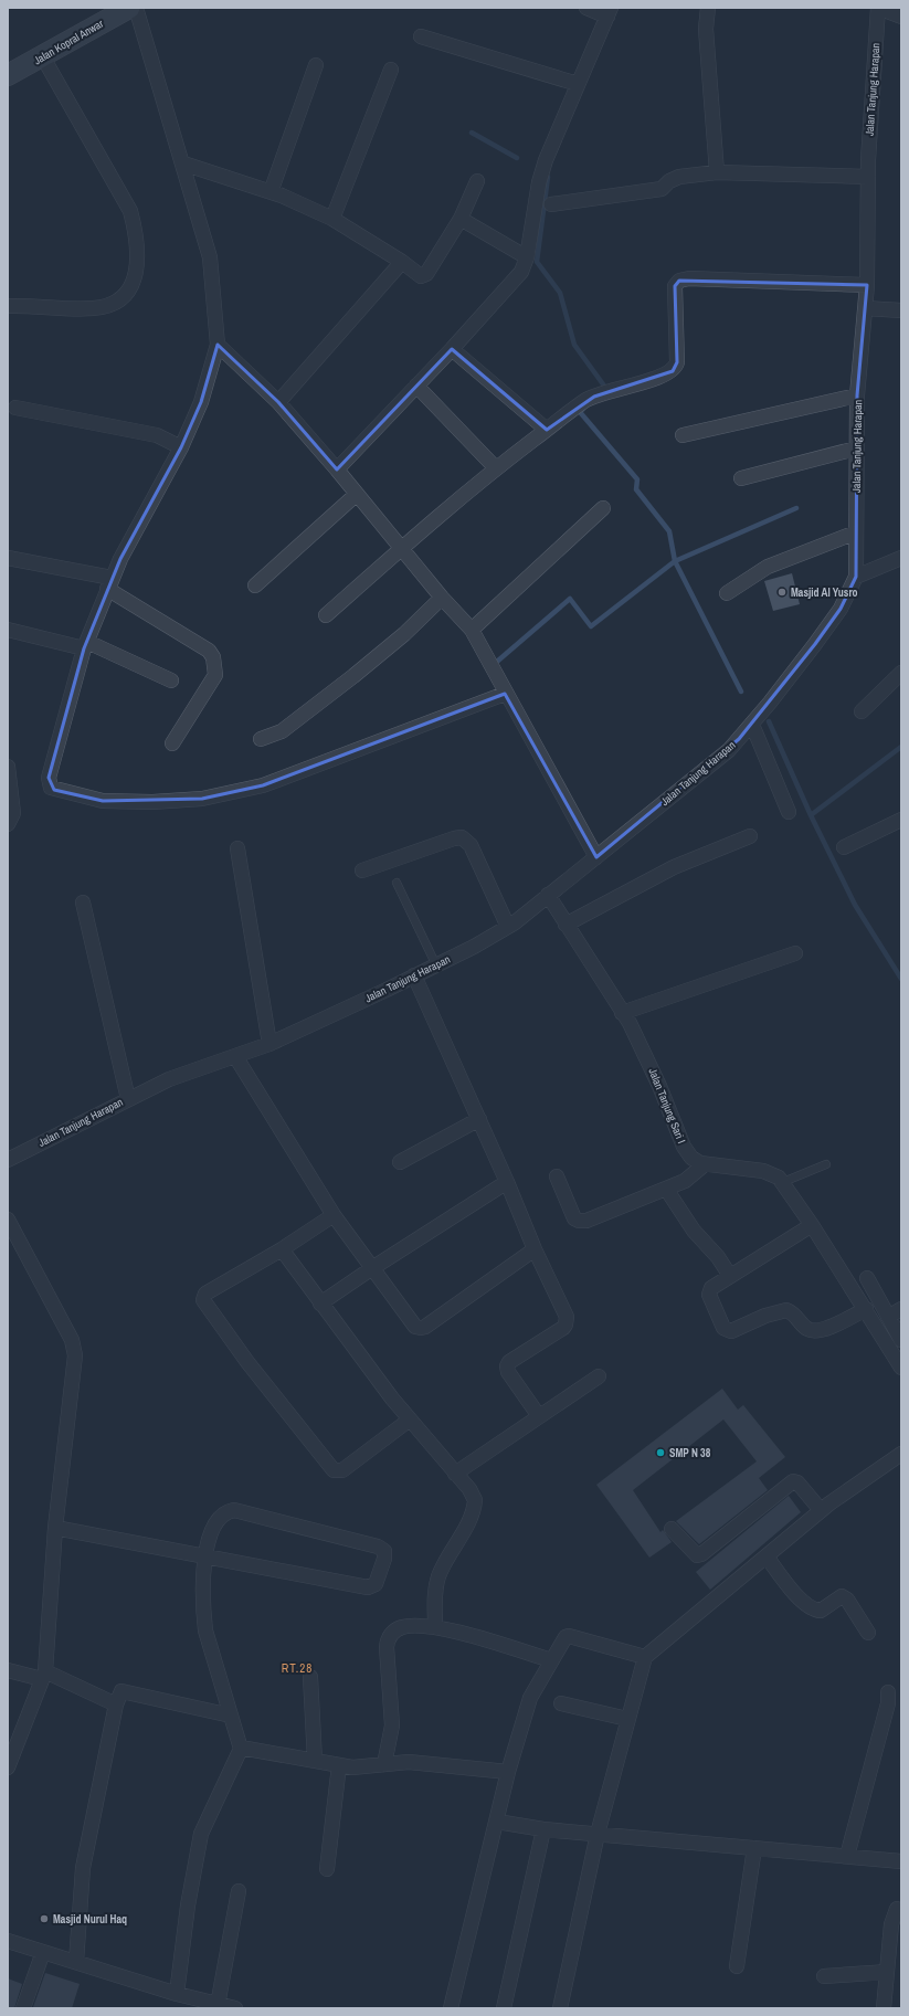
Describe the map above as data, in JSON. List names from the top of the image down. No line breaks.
{"streets":{"street":["Jalan Kopral Anwar","Jalan Tanjung Harapan","Jalan Tanjung Sari I"]},"crossings":[["Jalan Tanjung Harapan","Jalan Tanjung Sari I"]],"districts":["RT.28"],"places":["Masjid Al Yusro","SMP N 38","Masjid Nurul Haq"]}
